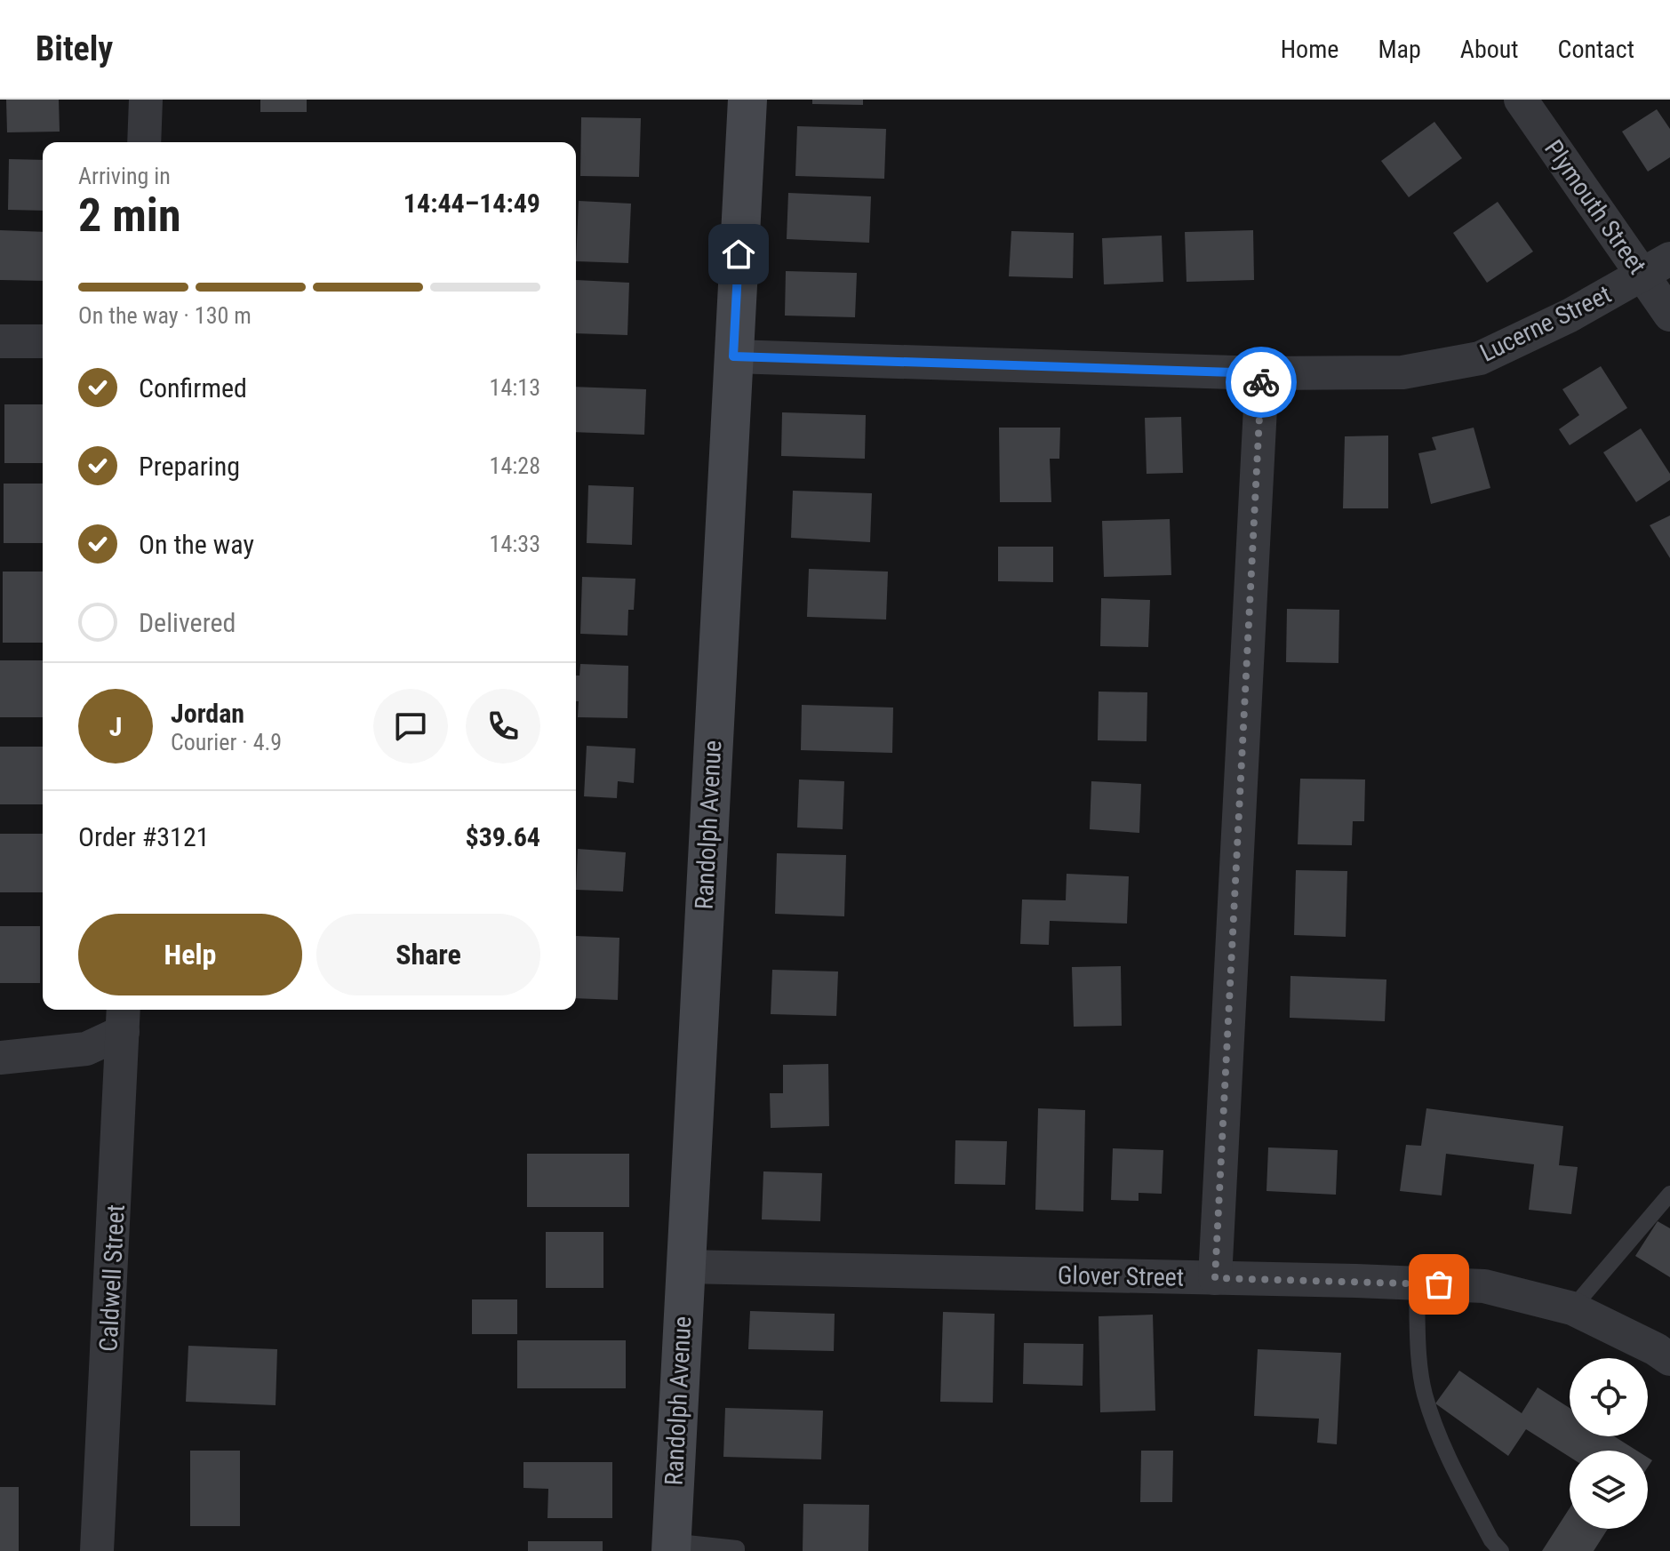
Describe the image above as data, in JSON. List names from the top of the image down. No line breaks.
{"streets":{"street":["Plymouth Street","Lucerne Street","Randolph Avenue","Glover Street","Caldwell Street"]},"crossings":[["Plymouth Street","Lucerne Street"],["Lucerne Street","Randolph Avenue"],["Randolph Avenue","Glover Street"]],"page":{"header":"Bitely","nav":["Home","Map","About","Contact"],"heading":["2 min","Arriving in","14:44–14:49"],"panel":["Jordan","Courier · 4.9","Order #3121","$39.64"],"bar":"On the way · 130 m","list":[["Confirmed","14:13"],["Preparing","14:28"],["On the way","14:33"],"Delivered"],"round":"J","buttons":["Help","Share"]}}
